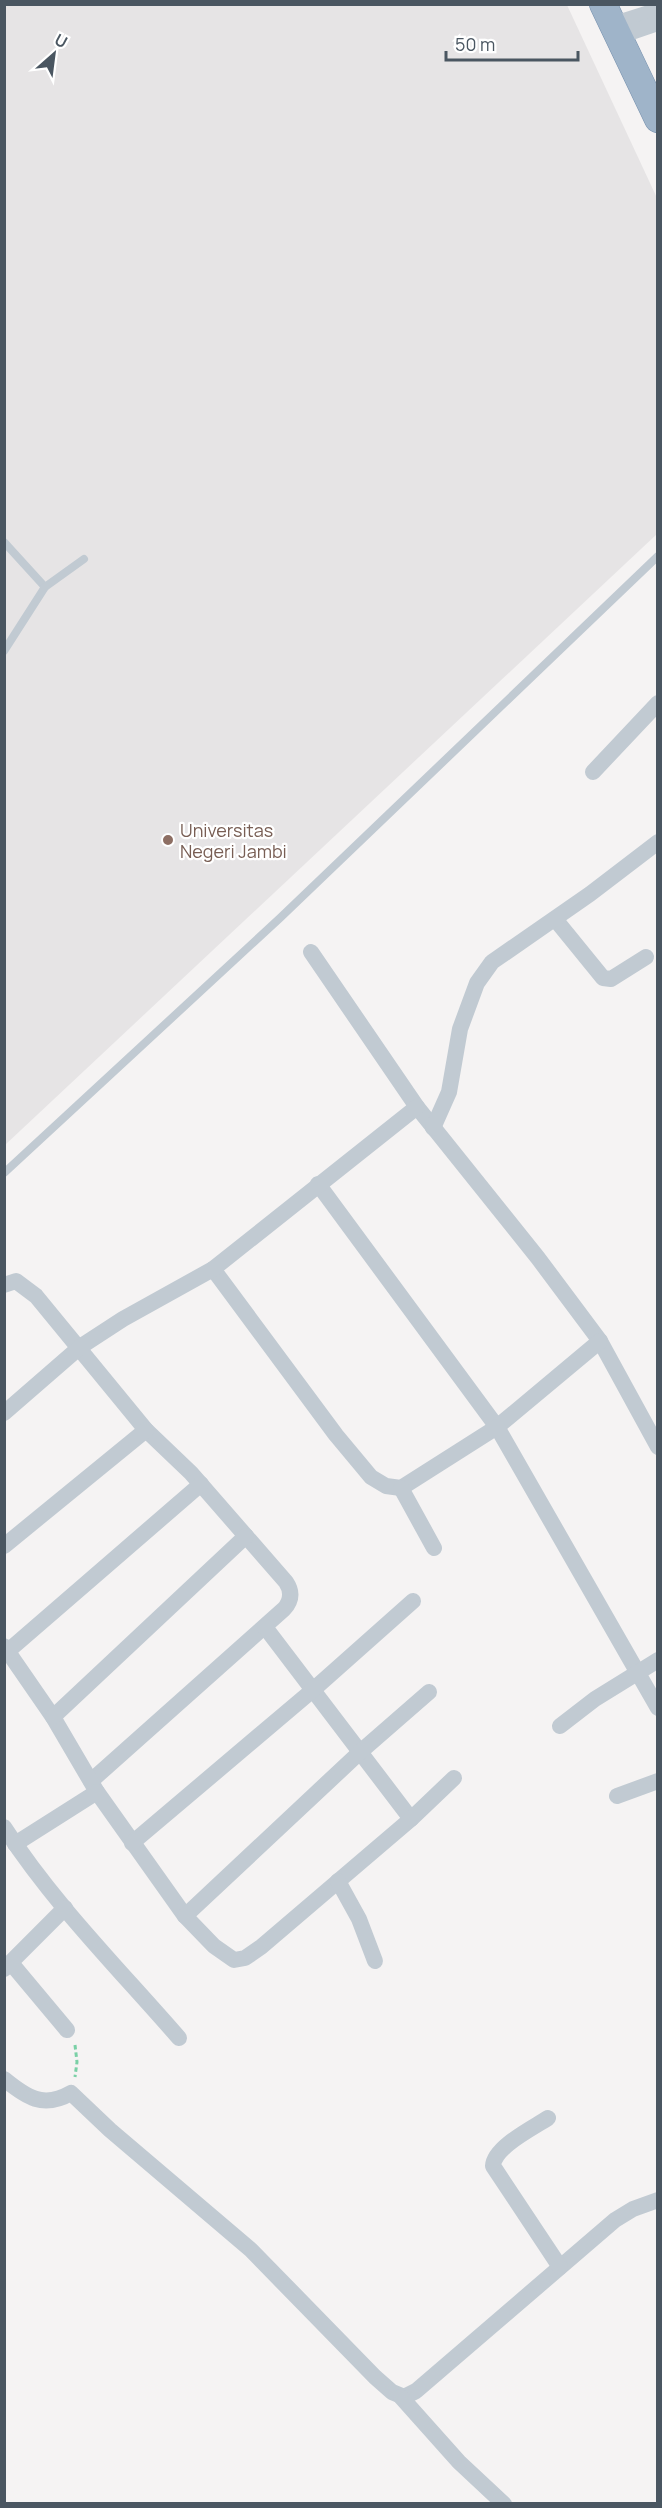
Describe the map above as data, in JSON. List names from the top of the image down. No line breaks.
{"places":["Universitas Negeri Jambi"],"scale_bar":"50 m","north":"top right"}
